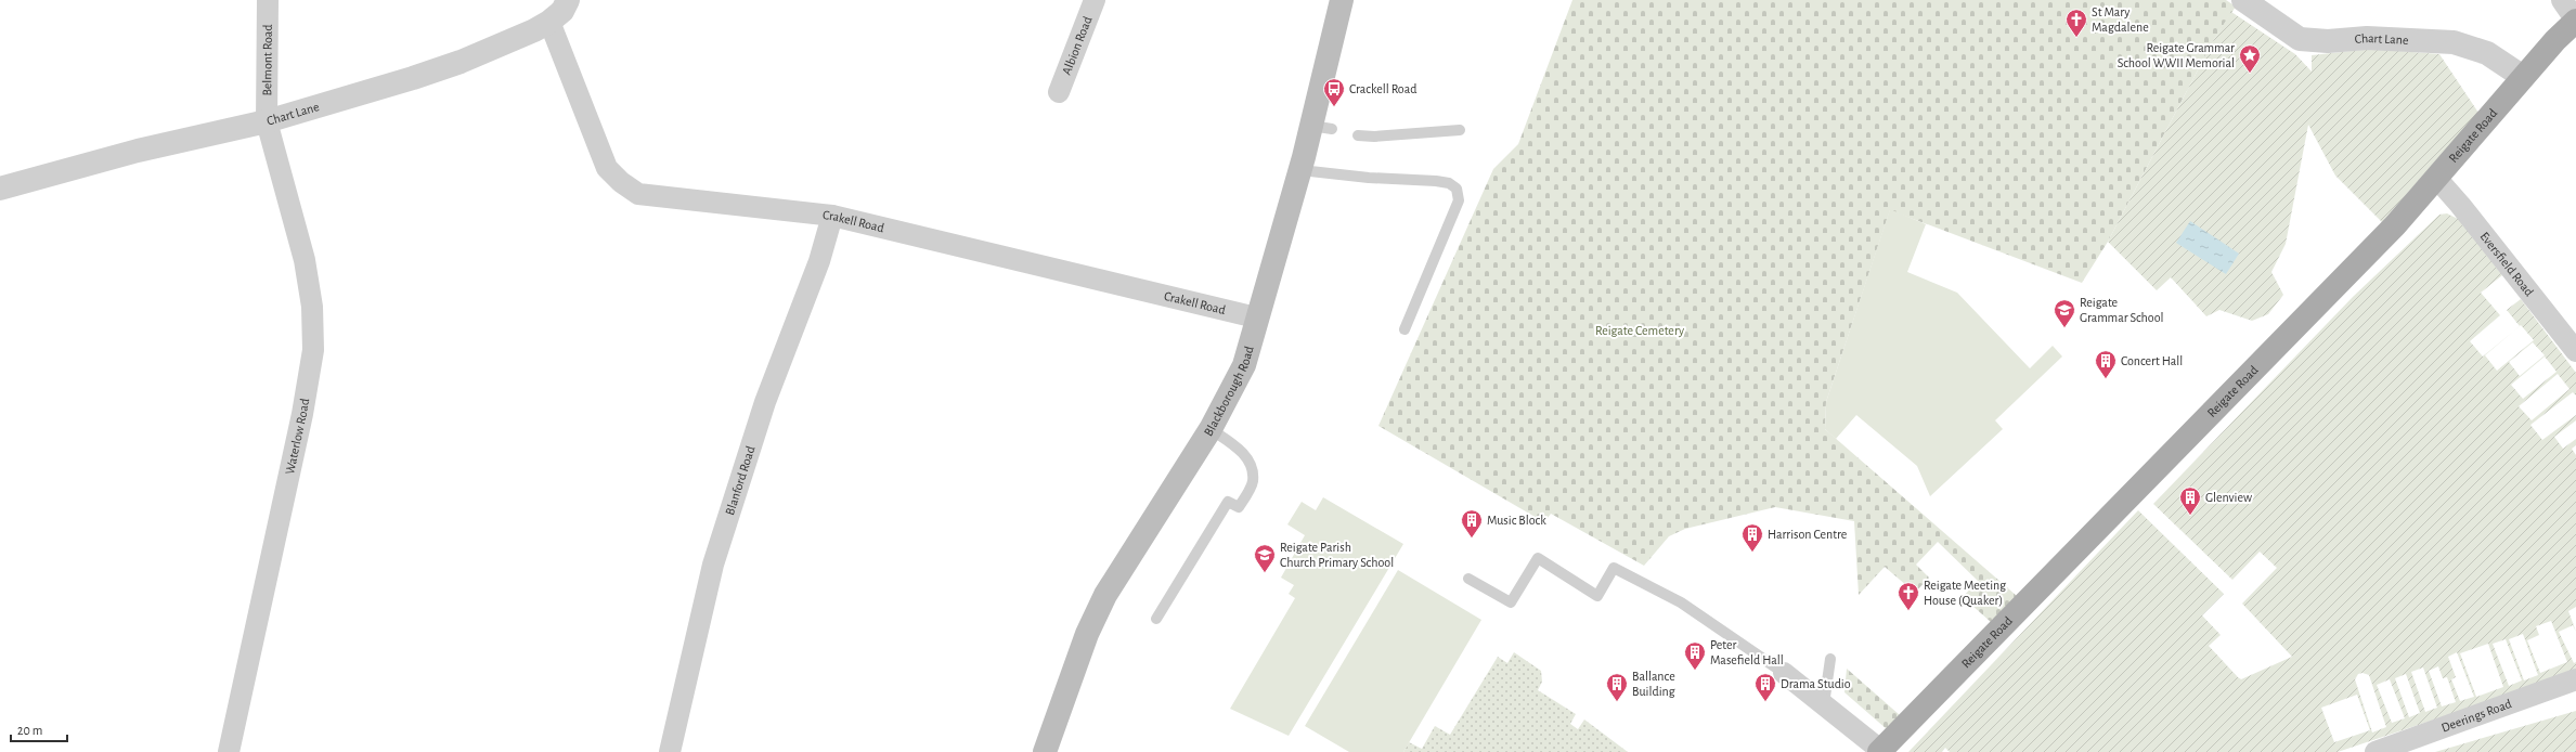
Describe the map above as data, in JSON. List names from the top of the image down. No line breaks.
{"streets":{"main road":["Reigate Road","Blackborough Road"],"street":["Chart Lane","Albion Road","Belmont Road","Crakell Road","Eversfield Road","Waterlow Road","Blanford Road","Deerings Road"]},"crossings":[["Chart Lane","Belmont Road"],["Chart Lane","Reigate Road"],["Chart Lane","Crakell Road"],["Chart Lane","Waterlow Road"],["Belmont Road","Waterlow Road"],["Reigate Road","Eversfield Road"],["Crakell Road","Blackborough Road"],["Crakell Road","Blanford Road"]],"parks":["Reigate Cemetery"],"places":{"church":["St Mary Magdalene","Reigate Meeting House (Quaker)"],"place":["Reigate Grammar School WWII Memorial"],"bus stop":["Crackell Road"],"school or university":["Reigate Grammar School","Reigate Parish Church Primary School"],"building":["Concert Hall","Glenview","Music Block","Harrison Centre","Peter Masefield Hall","Ballance Building","Drama Studio"]},"scale_bar":"20 m"}
